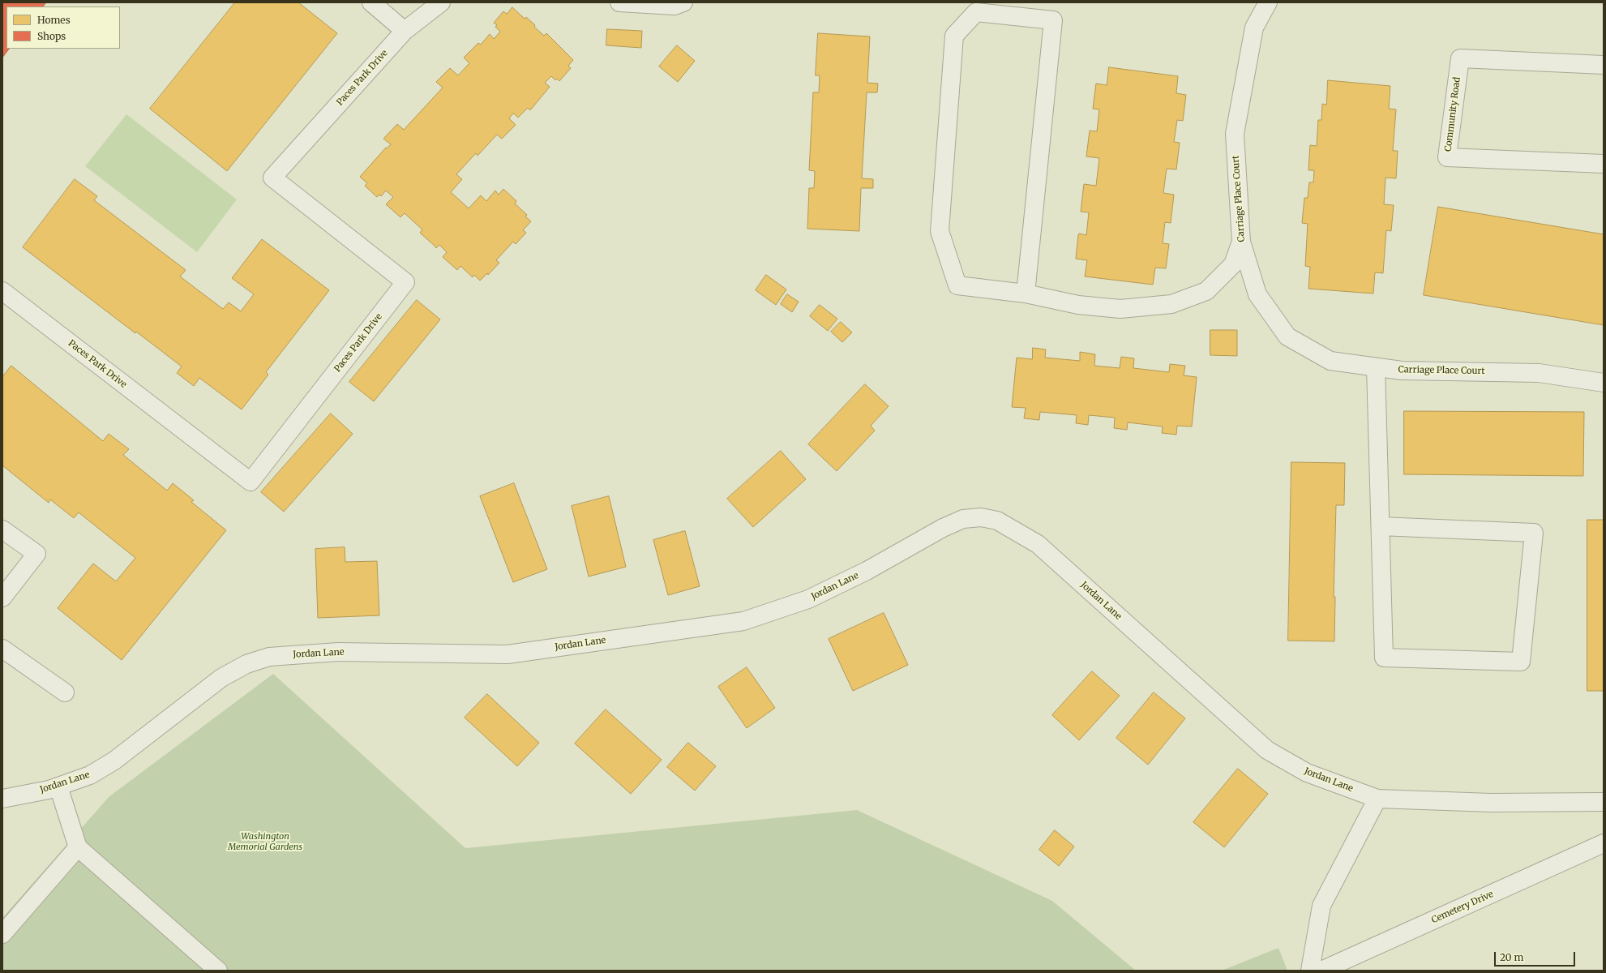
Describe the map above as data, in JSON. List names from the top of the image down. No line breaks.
{"streets":{"street":["Paces Park Drive","Community Road","Carriage Place Court","Jordan Lane","Cemetery Drive"]},"parks":["Washington Memorial Gardens"],"legend":["Homes","Shops"],"scale_bar":"20 m"}
